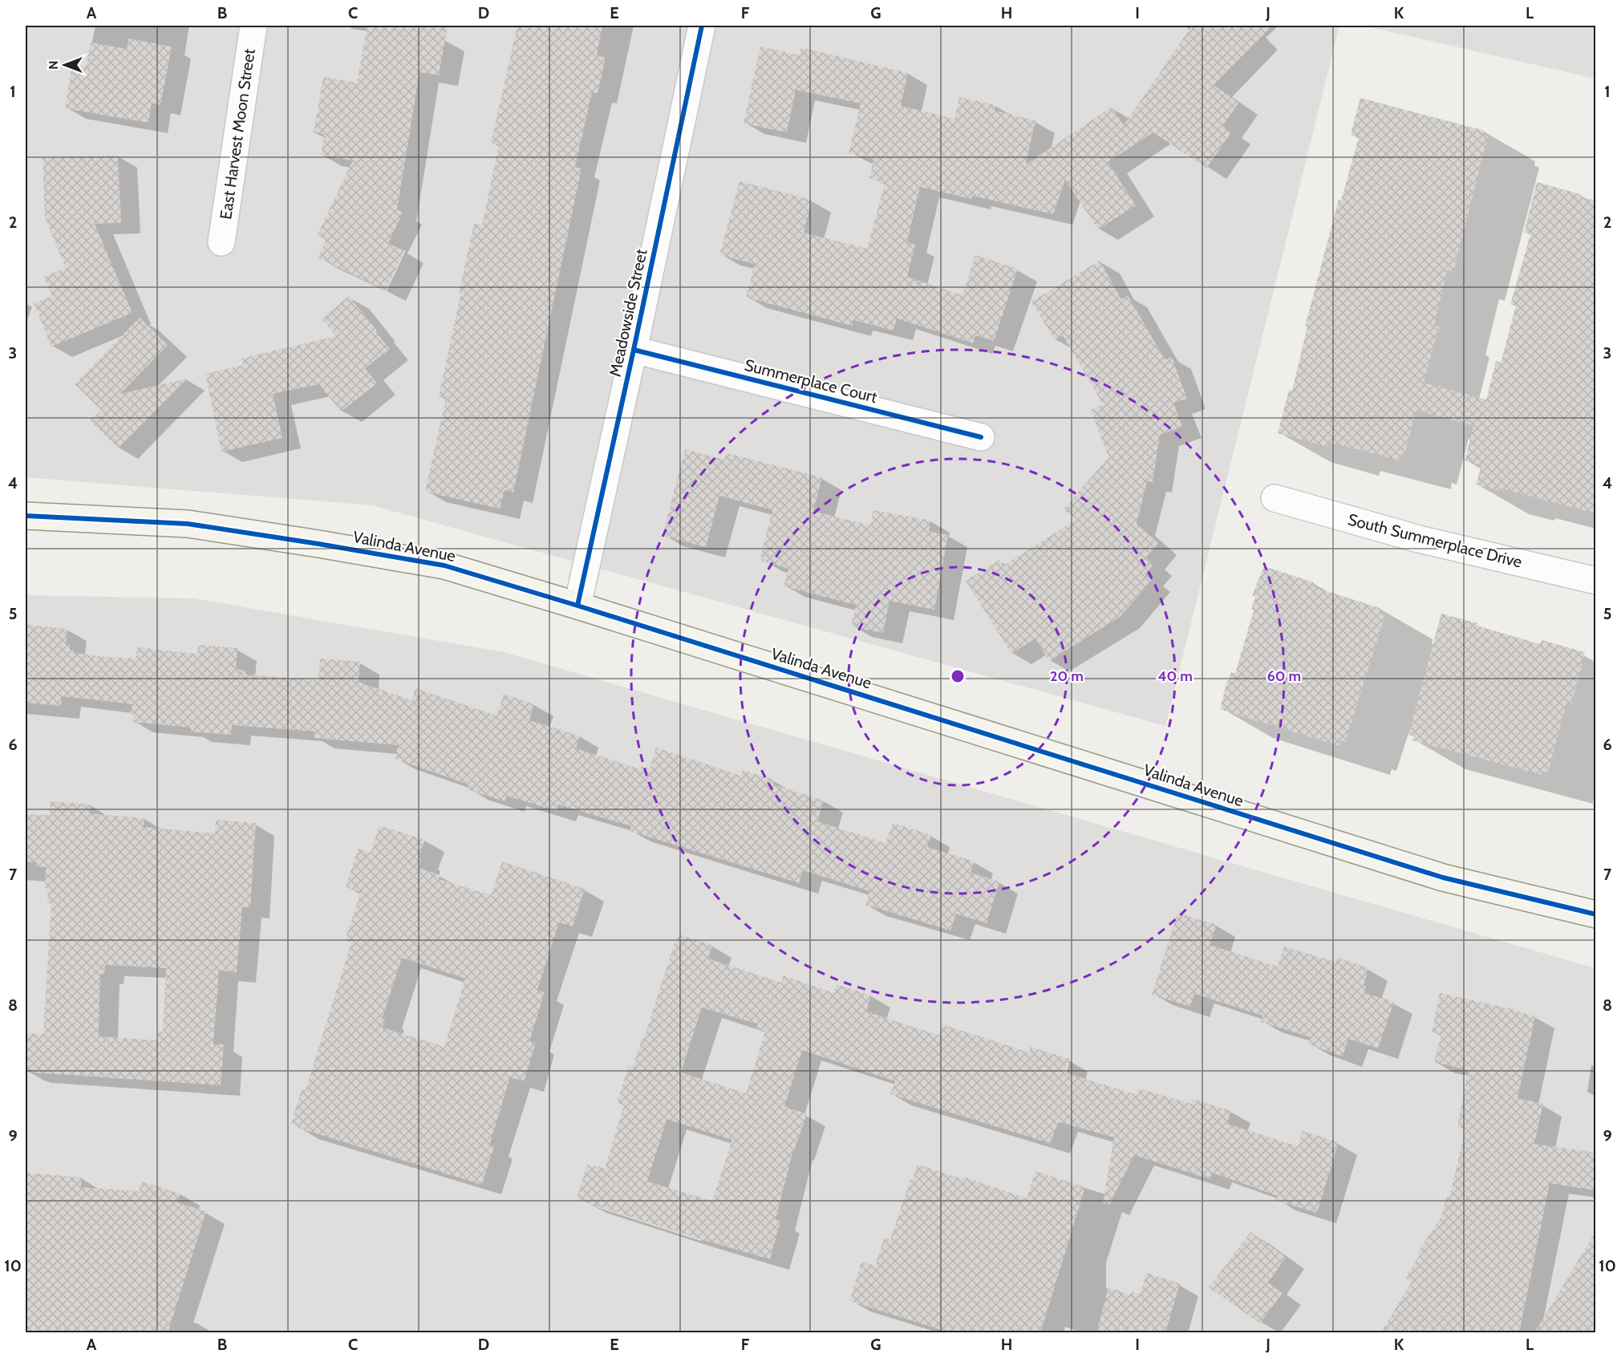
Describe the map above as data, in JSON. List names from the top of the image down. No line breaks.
{"streets":{"main road":["Valinda Avenue"],"street":["East Harvest Moon Street","Meadowside Street","Summerplace Court","South Summerplace Drive"]},"crossings":[["Meadowside Street","Summerplace Court"],["Meadowside Street","Valinda Avenue"]],"north":"left","grid":{"columns":["A","B","C","D","E","F","G","H","I","J","K","L"],"rows":["1","2","3","4","5","6","7","8","9","10"]},"rings":["20 m","40 m","60 m"]}
